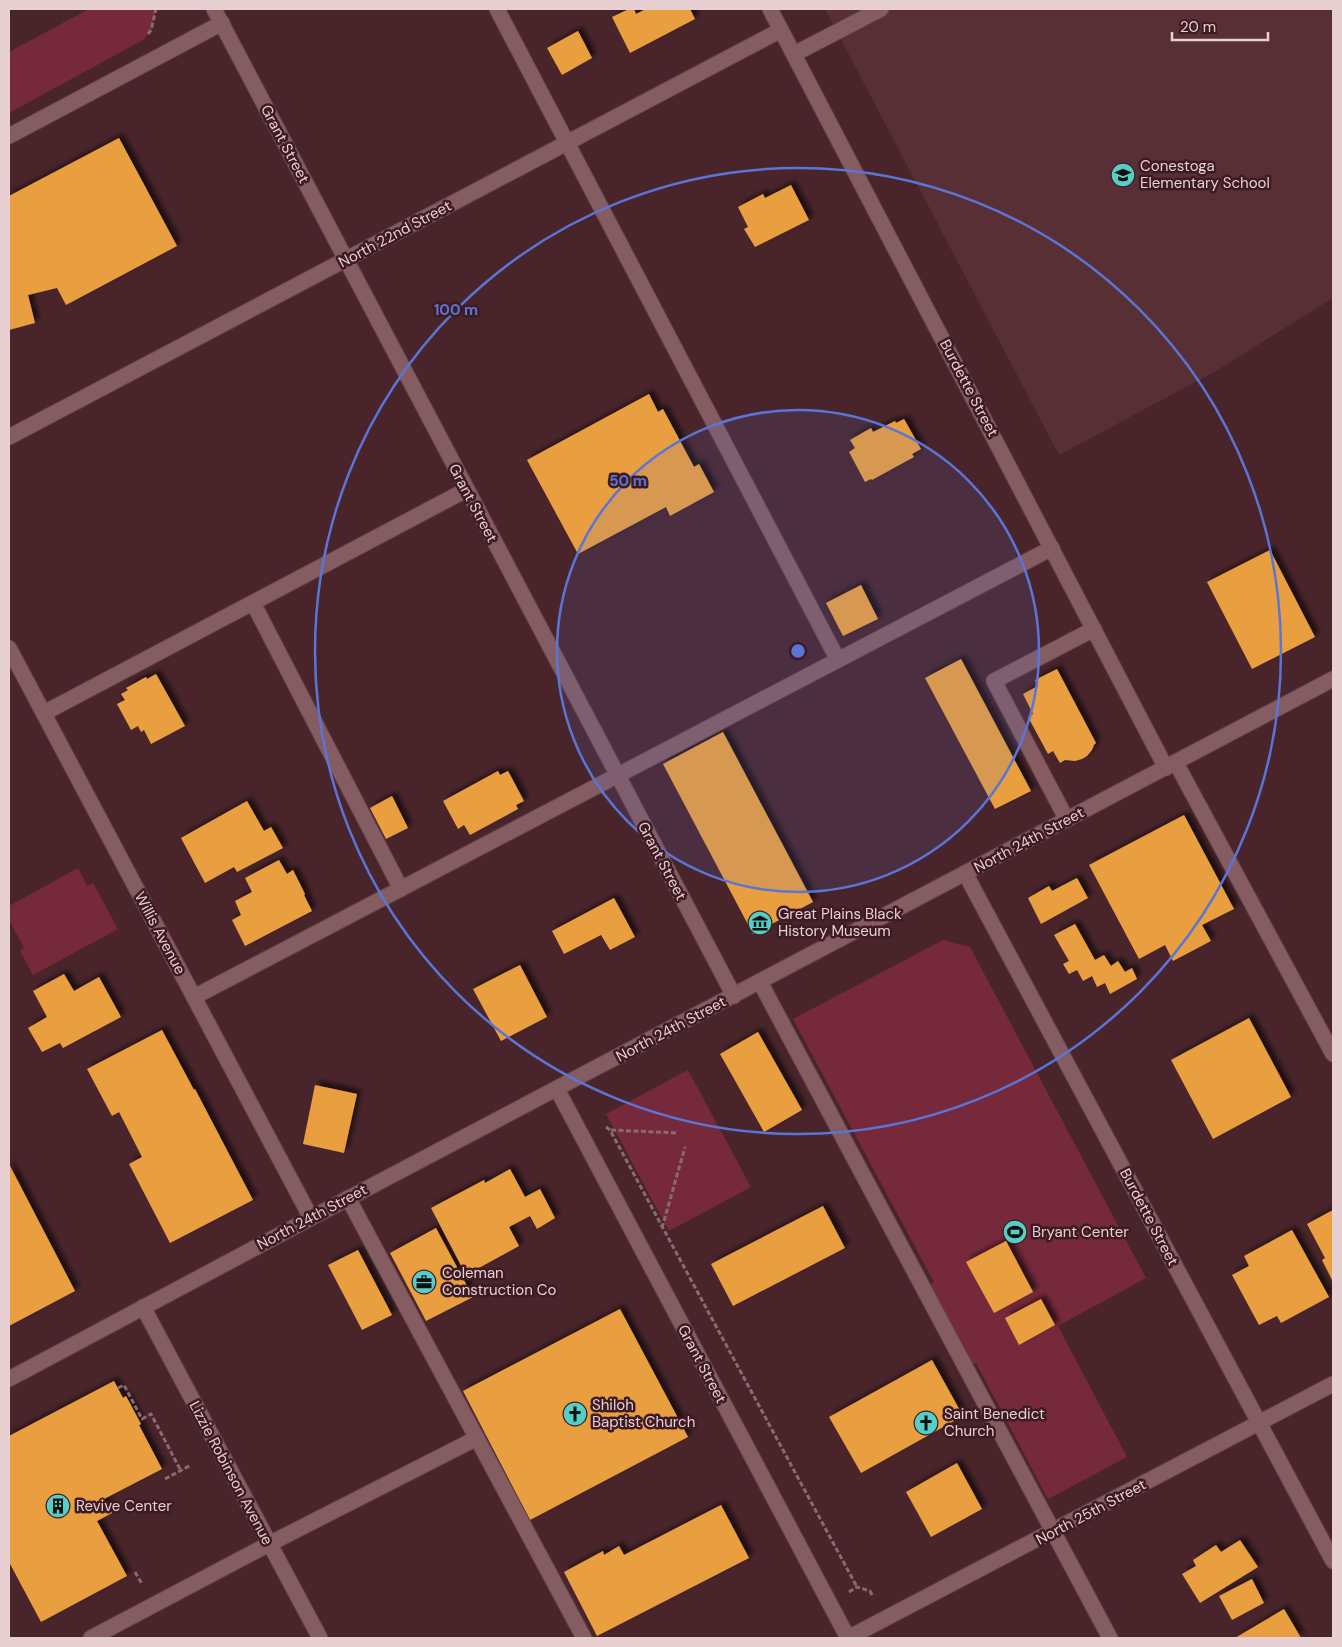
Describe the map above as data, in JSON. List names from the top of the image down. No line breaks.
{"streets":{"street":["Grant Street","North 22nd Street","Burdette Street","North 24th Street","Willis Avenue","Lizzie Robinson Avenue","North 25th Street"]},"crossings":[["Grant Street","North 22nd Street"],["Grant Street","North 24th Street"],["Grant Street","North 25th Street"],["North 22nd Street","Burdette Street"],["Burdette Street","North 24th Street"],["Burdette Street","North 25th Street"],["North 24th Street","Willis Avenue"],["North 24th Street","Lizzie Robinson Avenue"]],"places":{"school or university":["Conestoga Elementary School"],"museum":["Great Plains Black History Museum"],"sports":["Bryant Center"],"office":["Coleman Construction Co"],"church":["Shiloh Baptist Church","Saint Benedict Church"],"building":["Revive Center"]},"scale_bar":"20 m","rings":["100 m","50 m"]}
